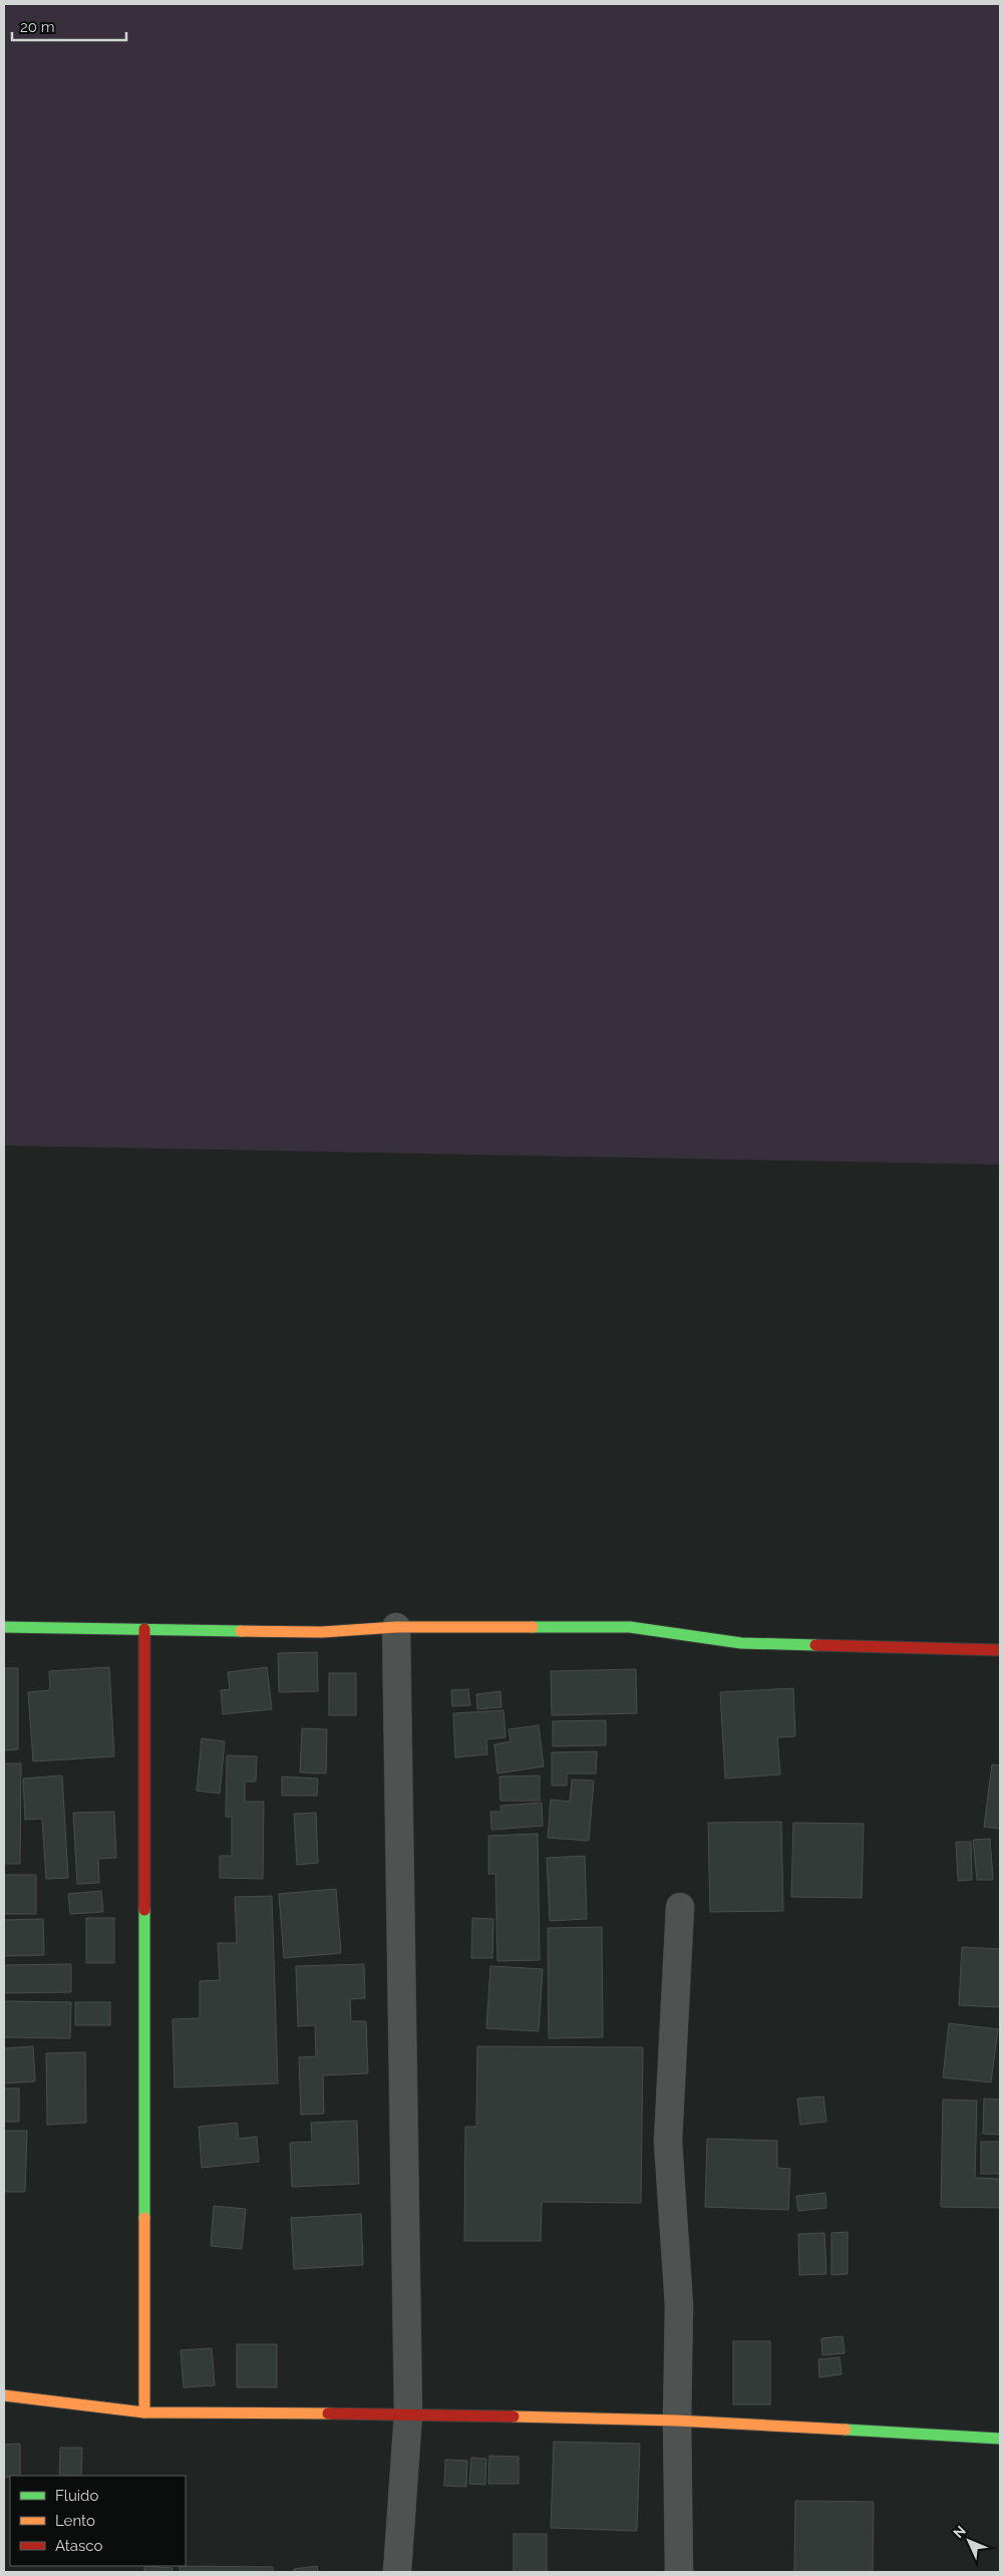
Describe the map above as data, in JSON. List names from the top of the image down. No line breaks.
{"legend":["Fluido","Lento","Atasco"],"scale_bar":"20 m","north":"top left"}
